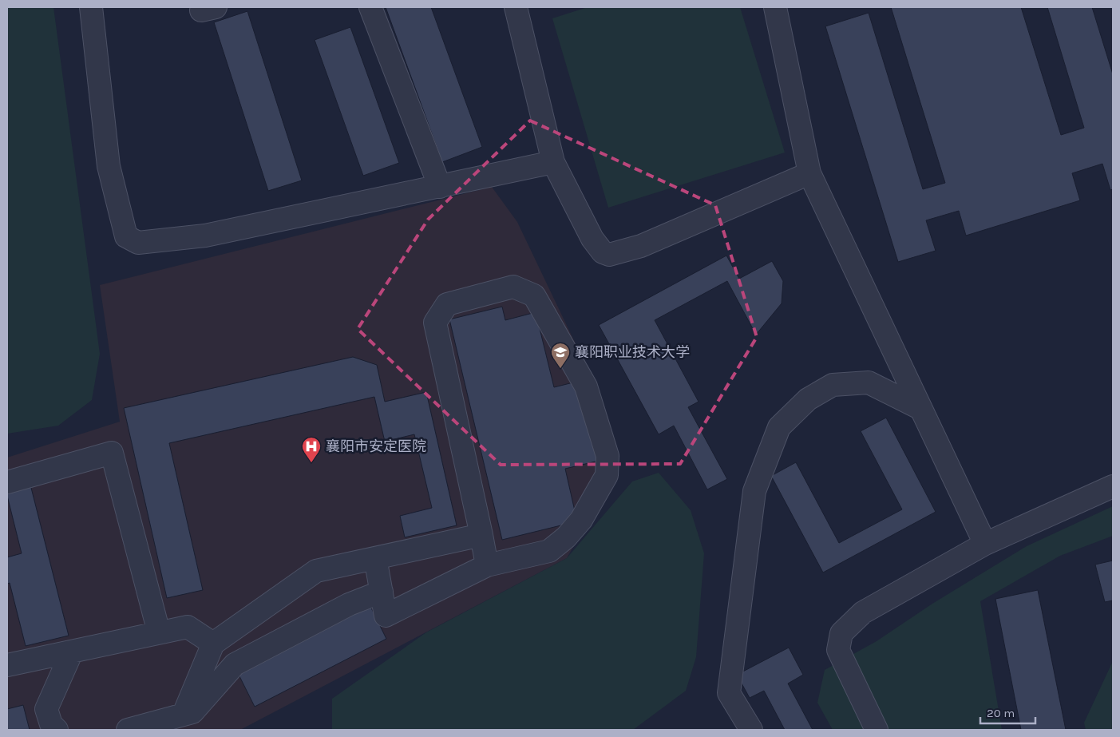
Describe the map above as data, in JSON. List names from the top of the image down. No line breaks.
{"places":{"school or university":["襄阳职业技术大学"],"hospital":["襄阳市安定医院"]},"scale_bar":"20 m"}
